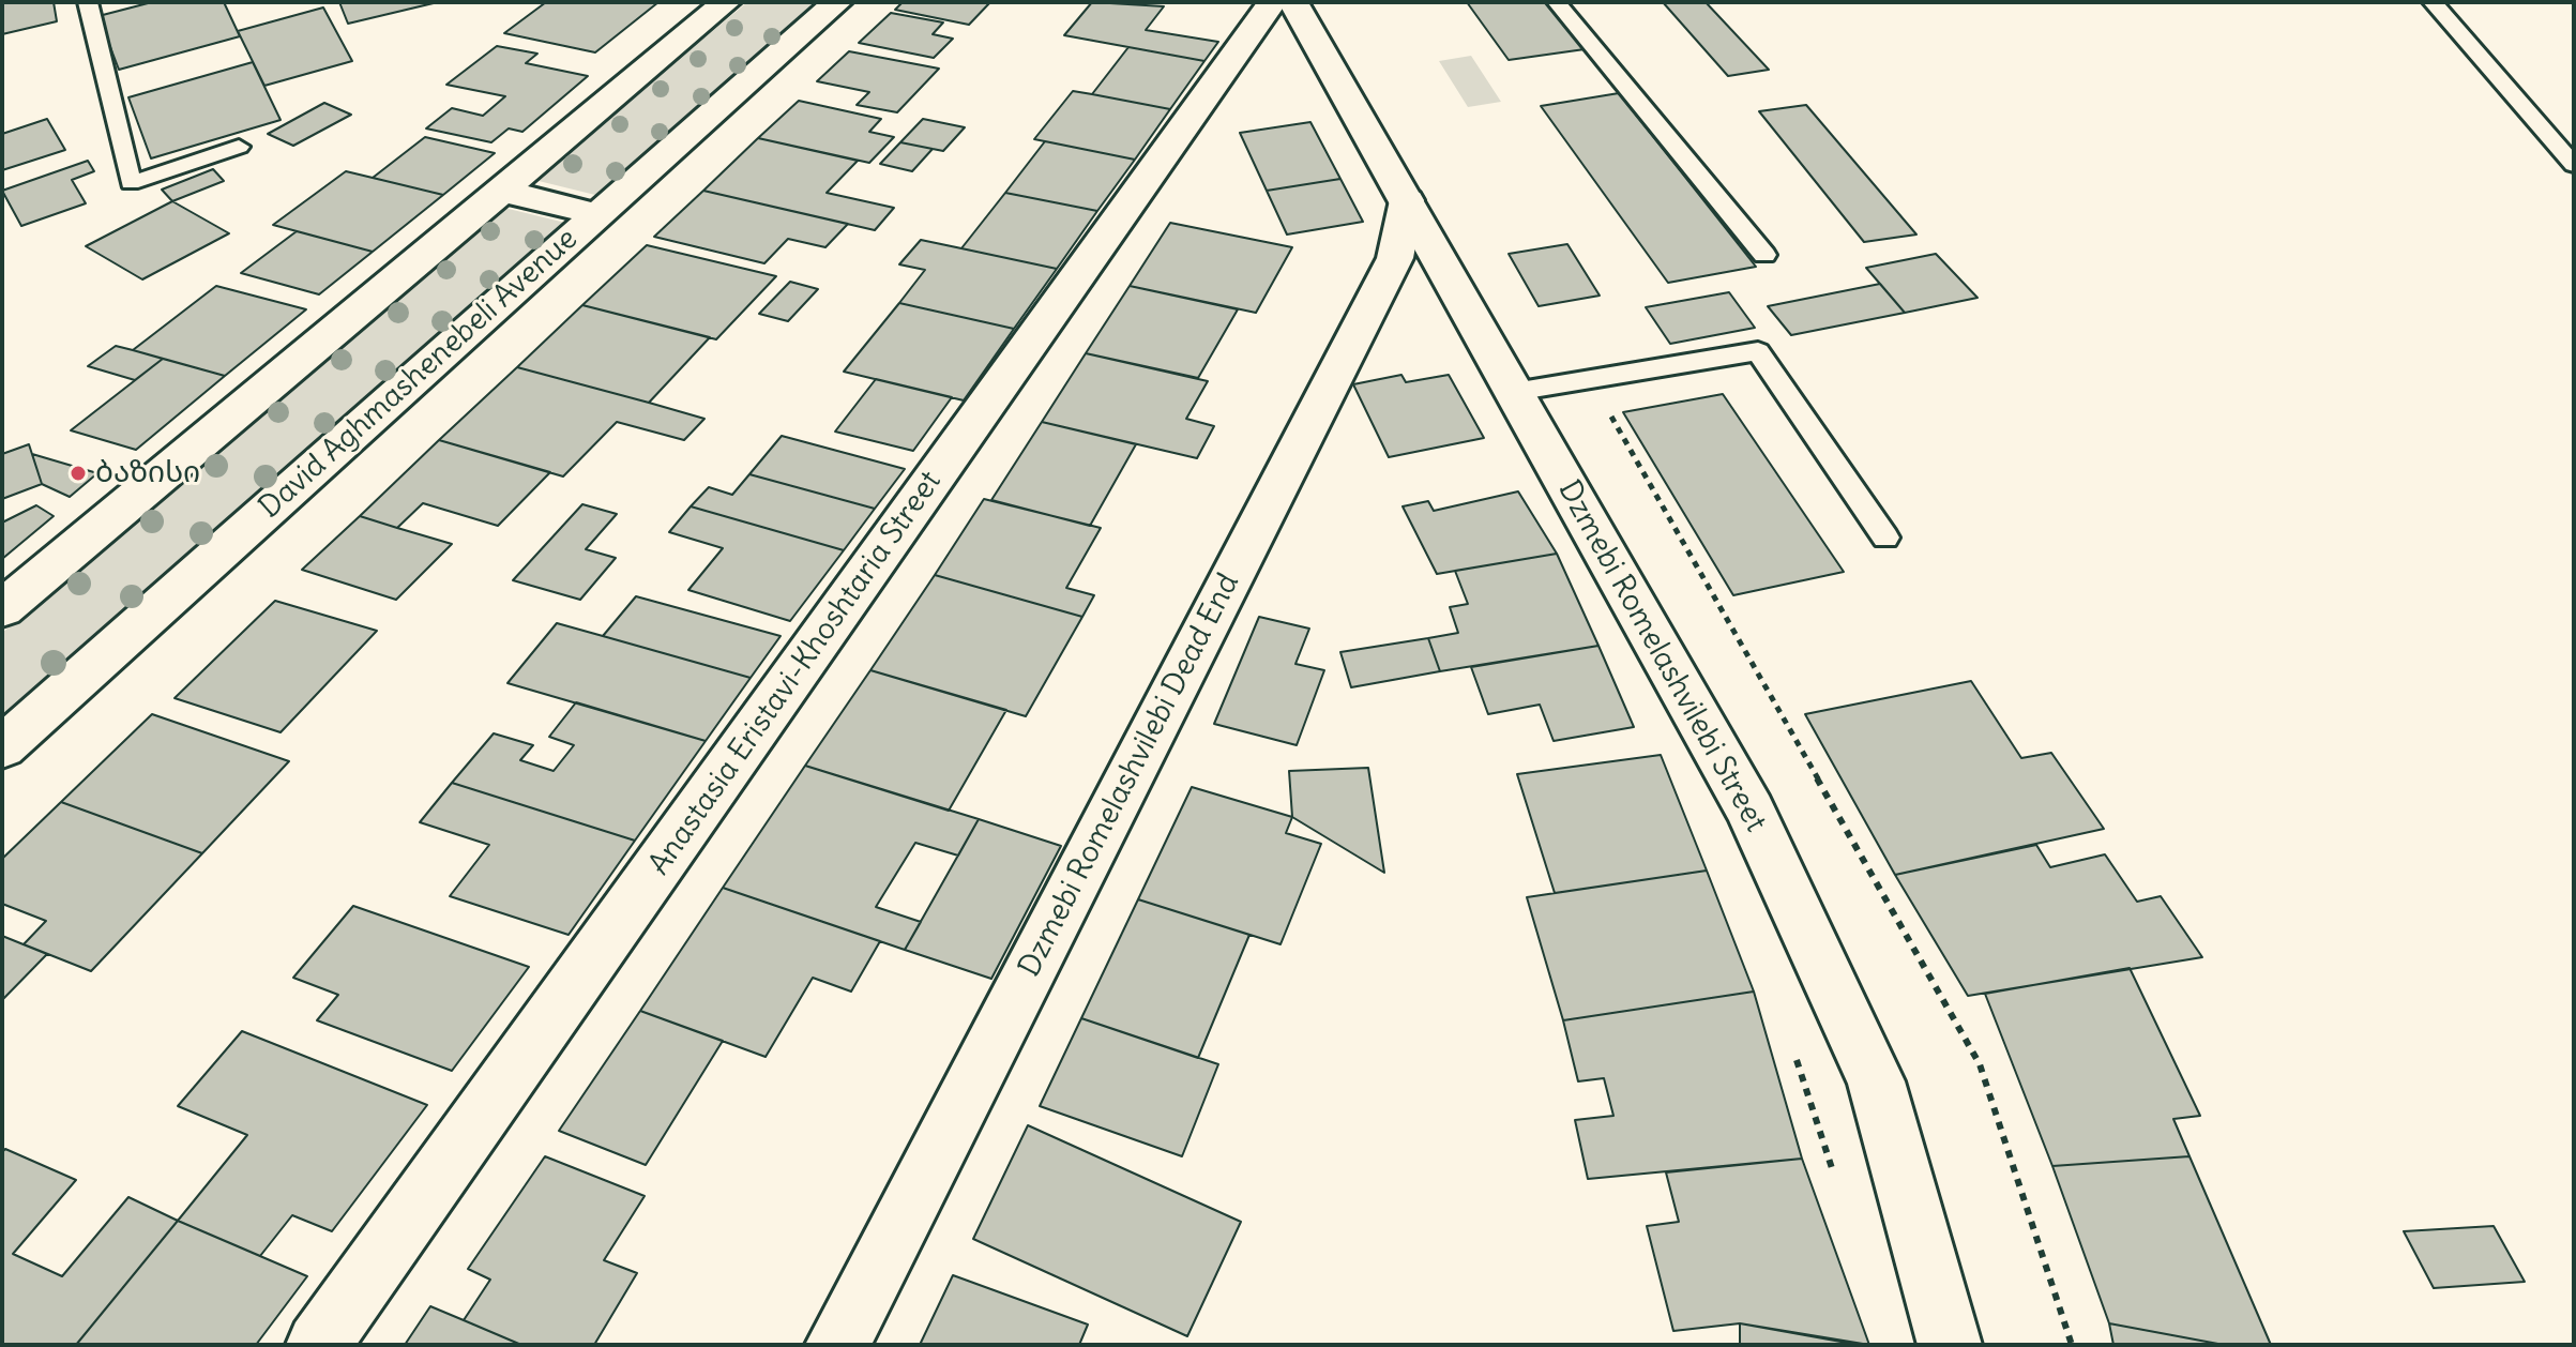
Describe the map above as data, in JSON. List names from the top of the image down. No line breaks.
{"streets":{"street":["David Aghmashenebeli Avenue","Dzmebi Romelashvilebi Street","Anastasia Eristavi-Khoshtaria Street","Dzmebi Romelashvilebi Dead End"]},"crossings":[["Dzmebi Romelashvilebi Street","Dzmebi Romelashvilebi Dead End"]],"places":["ბაზისი"]}
